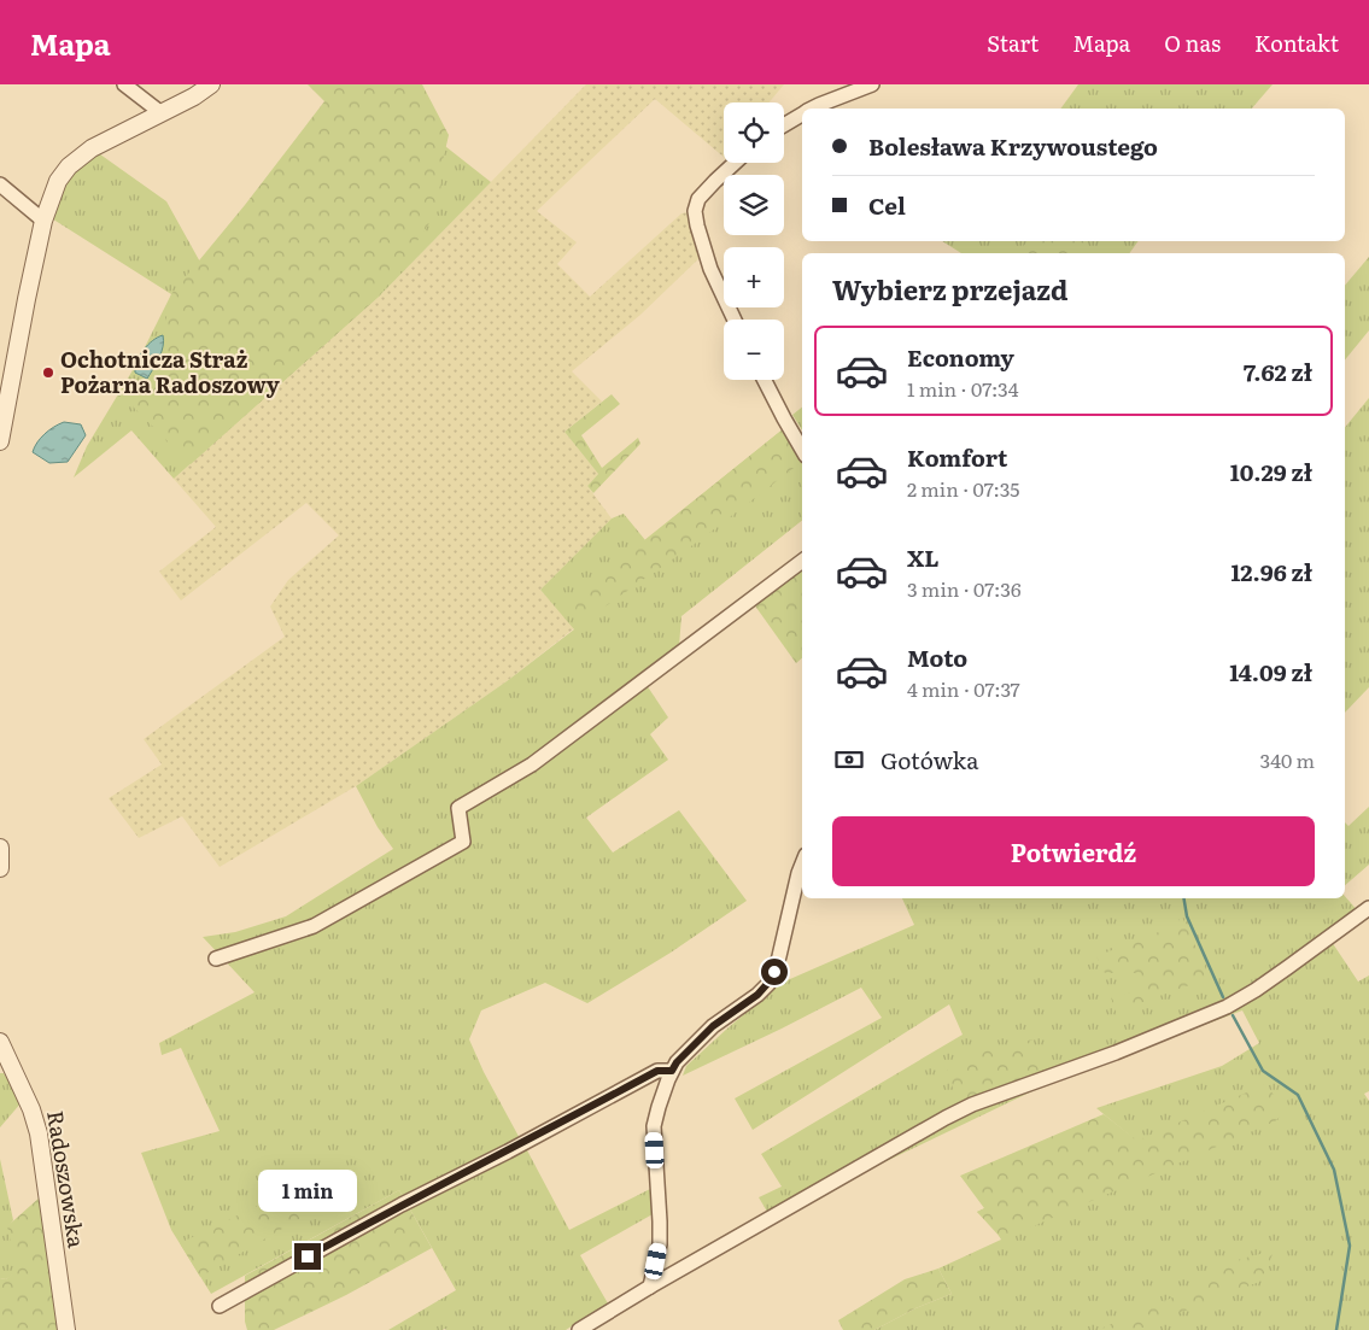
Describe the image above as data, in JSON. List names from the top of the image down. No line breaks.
{"streets":{"street":["Radoszowska"]},"places":["Ochotnicza Straż Pożarna Radoszowy"],"page":{"header":"Mapa","nav":["Start","Mapa","O nas","Kontakt"],"map_buttons":["+","−"],"banner":["Bolesława Krzywoustego","Cel"],"heading":"Wybierz przejazd","list":[{"name":"Economy","note":"1 min · 07:34","value":"7.62 zł"},{"name":"Komfort","note":"2 min · 07:35","value":"10.29 zł"},{"name":"XL","note":"3 min · 07:36","value":"12.96 zł"},{"name":"Moto","note":"4 min · 07:37","value":"14.09 zł"}],"pay":["Gotówka","340 m"],"buttons":"Potwierdź","bubble":"1 min"}}
